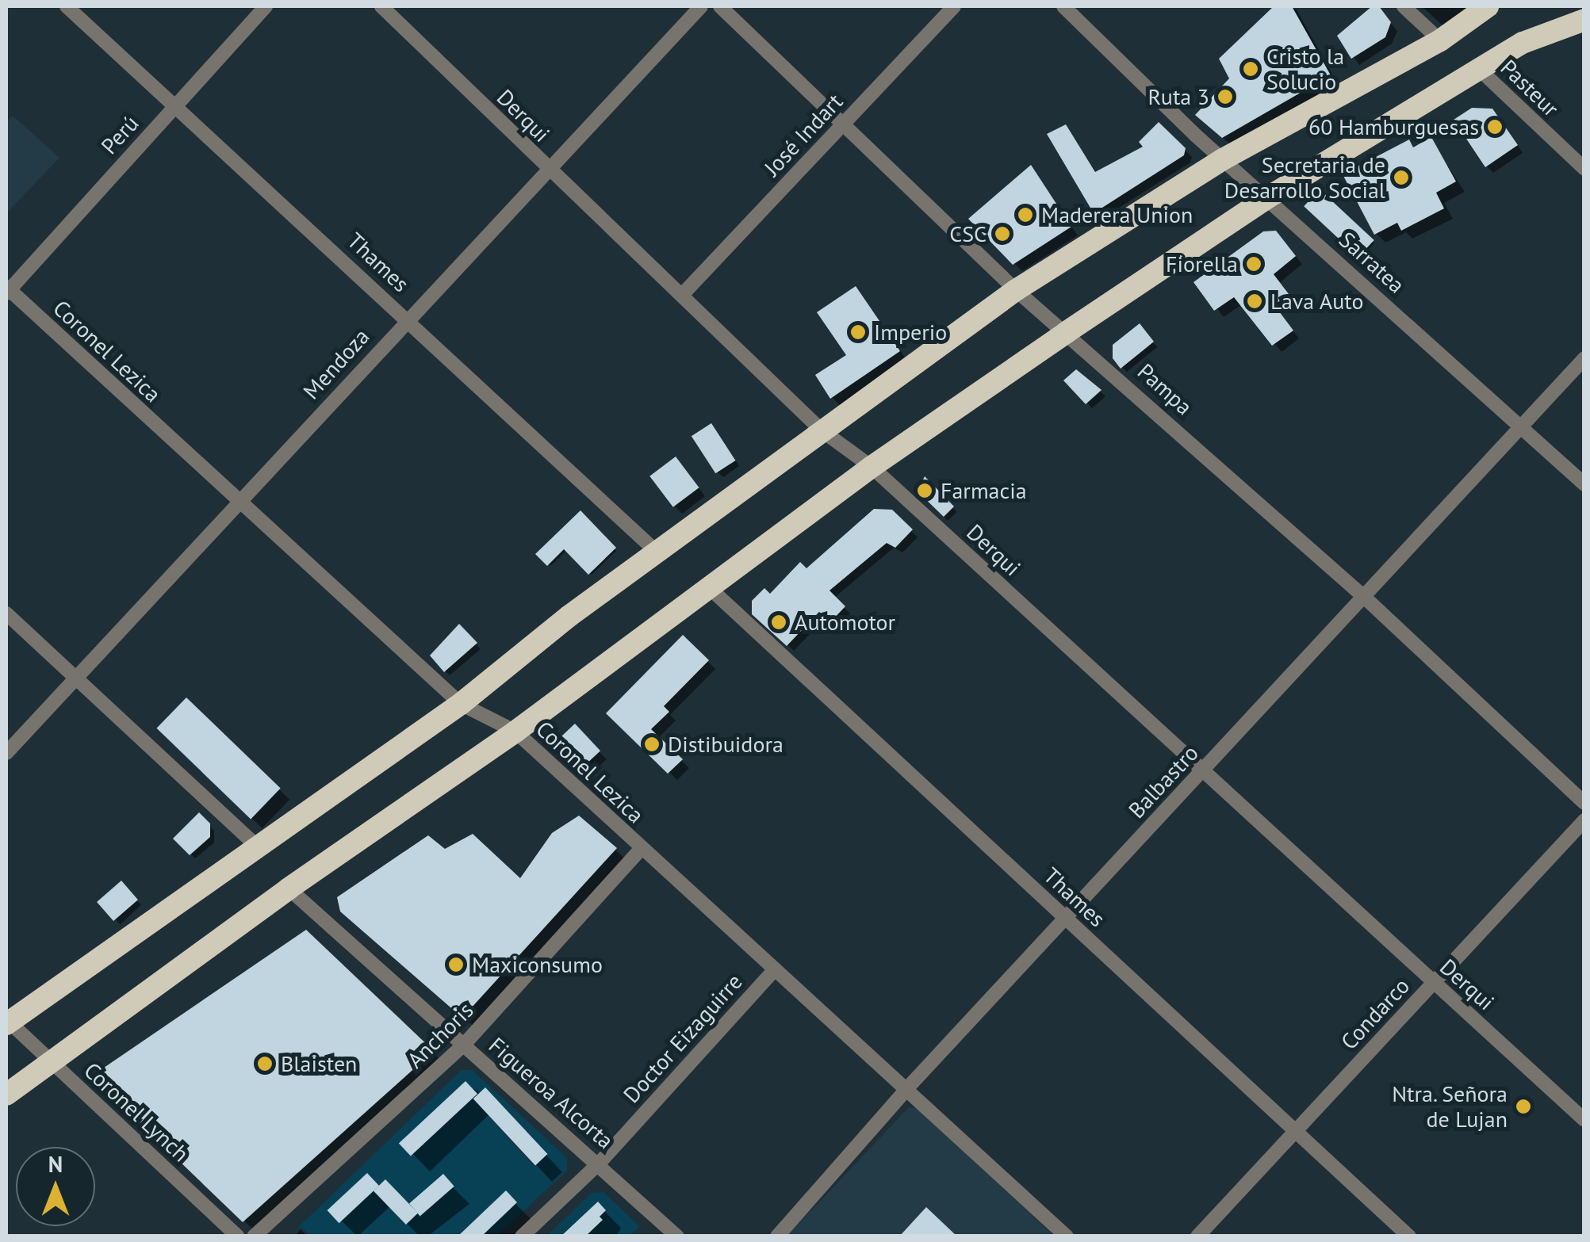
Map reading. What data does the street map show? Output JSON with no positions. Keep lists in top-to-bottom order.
{
  "streets": {
    "street": [
      "Pasteur",
      "Derqui",
      "Perú",
      "José Indart",
      "Thames",
      "Sarratea",
      "Coronel Lezica",
      "Mendoza",
      "Pampa",
      "Balbastro",
      "Condarco",
      "Anchoris",
      "Doctor Eizaguirre",
      "Figueroa Alcorta",
      "Coronel Lynch"
    ]
  },
  "crossings": [
    ["Derqui", "José Indart"],
    ["Derqui", "Mendoza"],
    ["Derqui", "Balbastro"],
    ["Derqui", "Condarco"],
    ["Perú", "Thames"],
    ["Perú", "Coronel Lezica"],
    ["José Indart", "Pampa"],
    ["Thames", "Mendoza"],
    ["Thames", "Balbastro"],
    ["Thames", "Condarco"],
    ["Sarratea", "Balbastro"],
    ["Coronel Lezica", "Mendoza"],
    ["Coronel Lezica", "Balbastro"],
    ["Coronel Lezica", "Anchoris"],
    ["Coronel Lezica", "Doctor Eizaguirre"],
    ["Pampa", "Balbastro"],
    ["Anchoris", "Figueroa Alcorta"],
    ["Doctor Eizaguirre", "Figueroa Alcorta"]
  ],
  "places": [
    "Cristo la Solucio",
    "Ruta 3",
    "60 Hamburguesas",
    "Secretaria de Desarrollo Social",
    "Maderera Union",
    "CSC",
    "Fiorella",
    "Lava Auto",
    "Imperio",
    "Farmacia",
    "Automotor",
    "Distibuidora",
    "Maxiconsumo",
    "Blaisten",
    "Ntra. Señora de Lujan"
  ],
  "north": "top"
}
